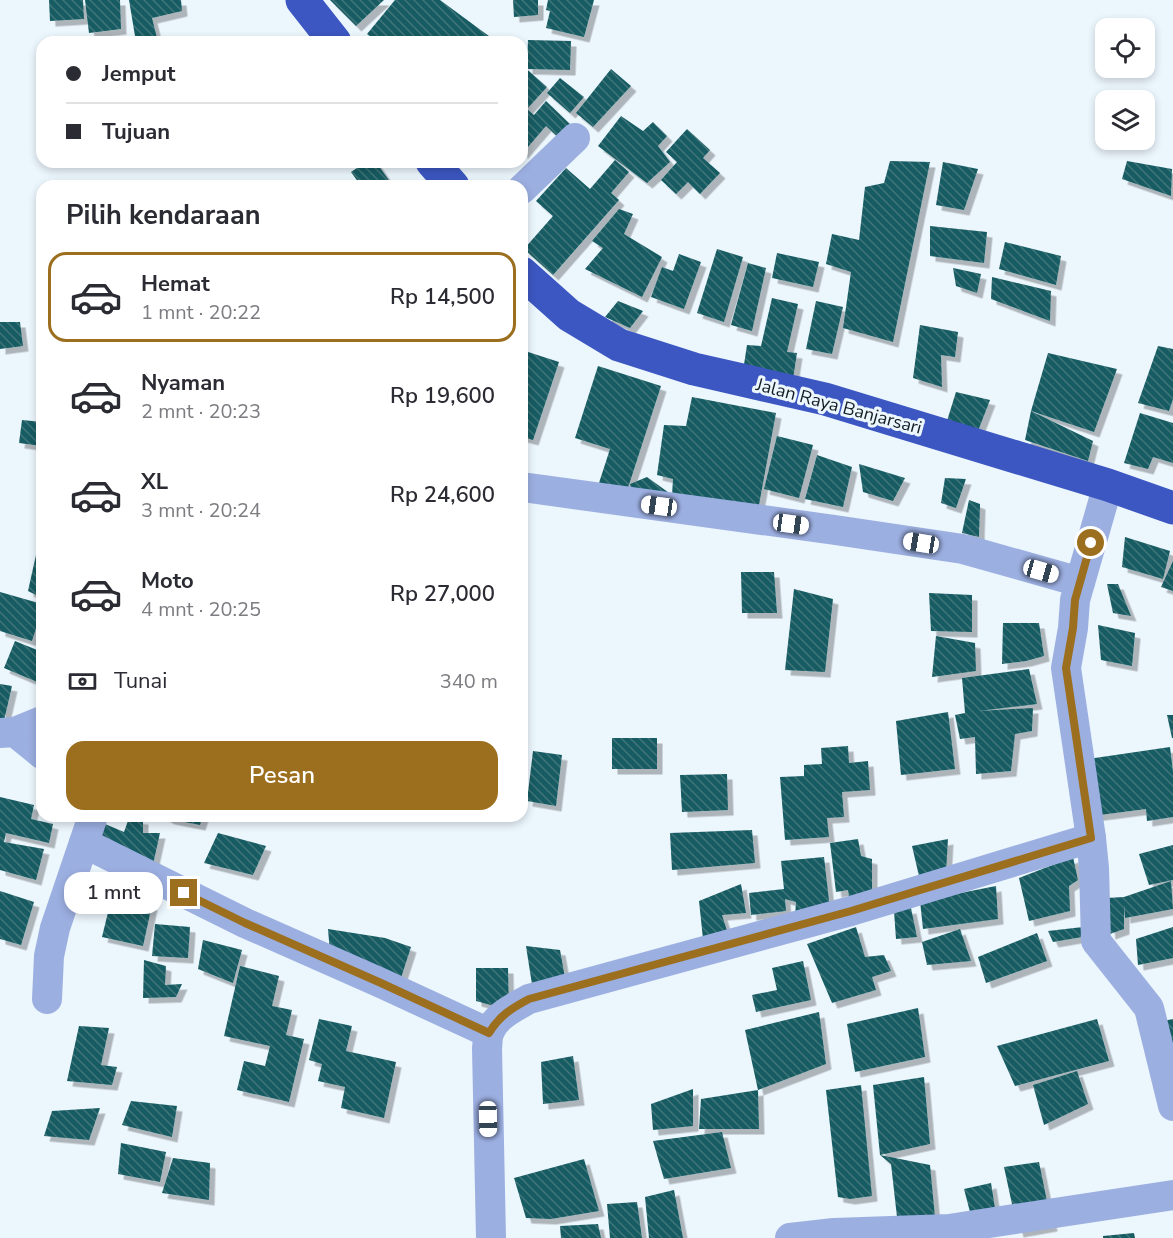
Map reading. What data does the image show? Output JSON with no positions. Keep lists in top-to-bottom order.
{
  "streets": {
    "highway": ["Jalan Raya Banjarsari"]
  },
  "page": {
    "banner": ["Jemput", "Tujuan"],
    "heading": "Pilih kendaraan",
    "list": [
      {
        "name": "Hemat",
        "note": "1 mnt · 20:22",
        "value": "Rp 14,500"
      },
      {
        "name": "Nyaman",
        "note": "2 mnt · 20:23",
        "value": "Rp 19,600"
      },
      {
        "name": "XL",
        "note": "3 mnt · 20:24",
        "value": "Rp 24,600"
      },
      {
        "name": "Moto",
        "note": "4 mnt · 20:25",
        "value": "Rp 27,000"
      }
    ],
    "pay": ["Tunai", "340 m"],
    "buttons": "Pesan",
    "bubble": "1 mnt"
  }
}
